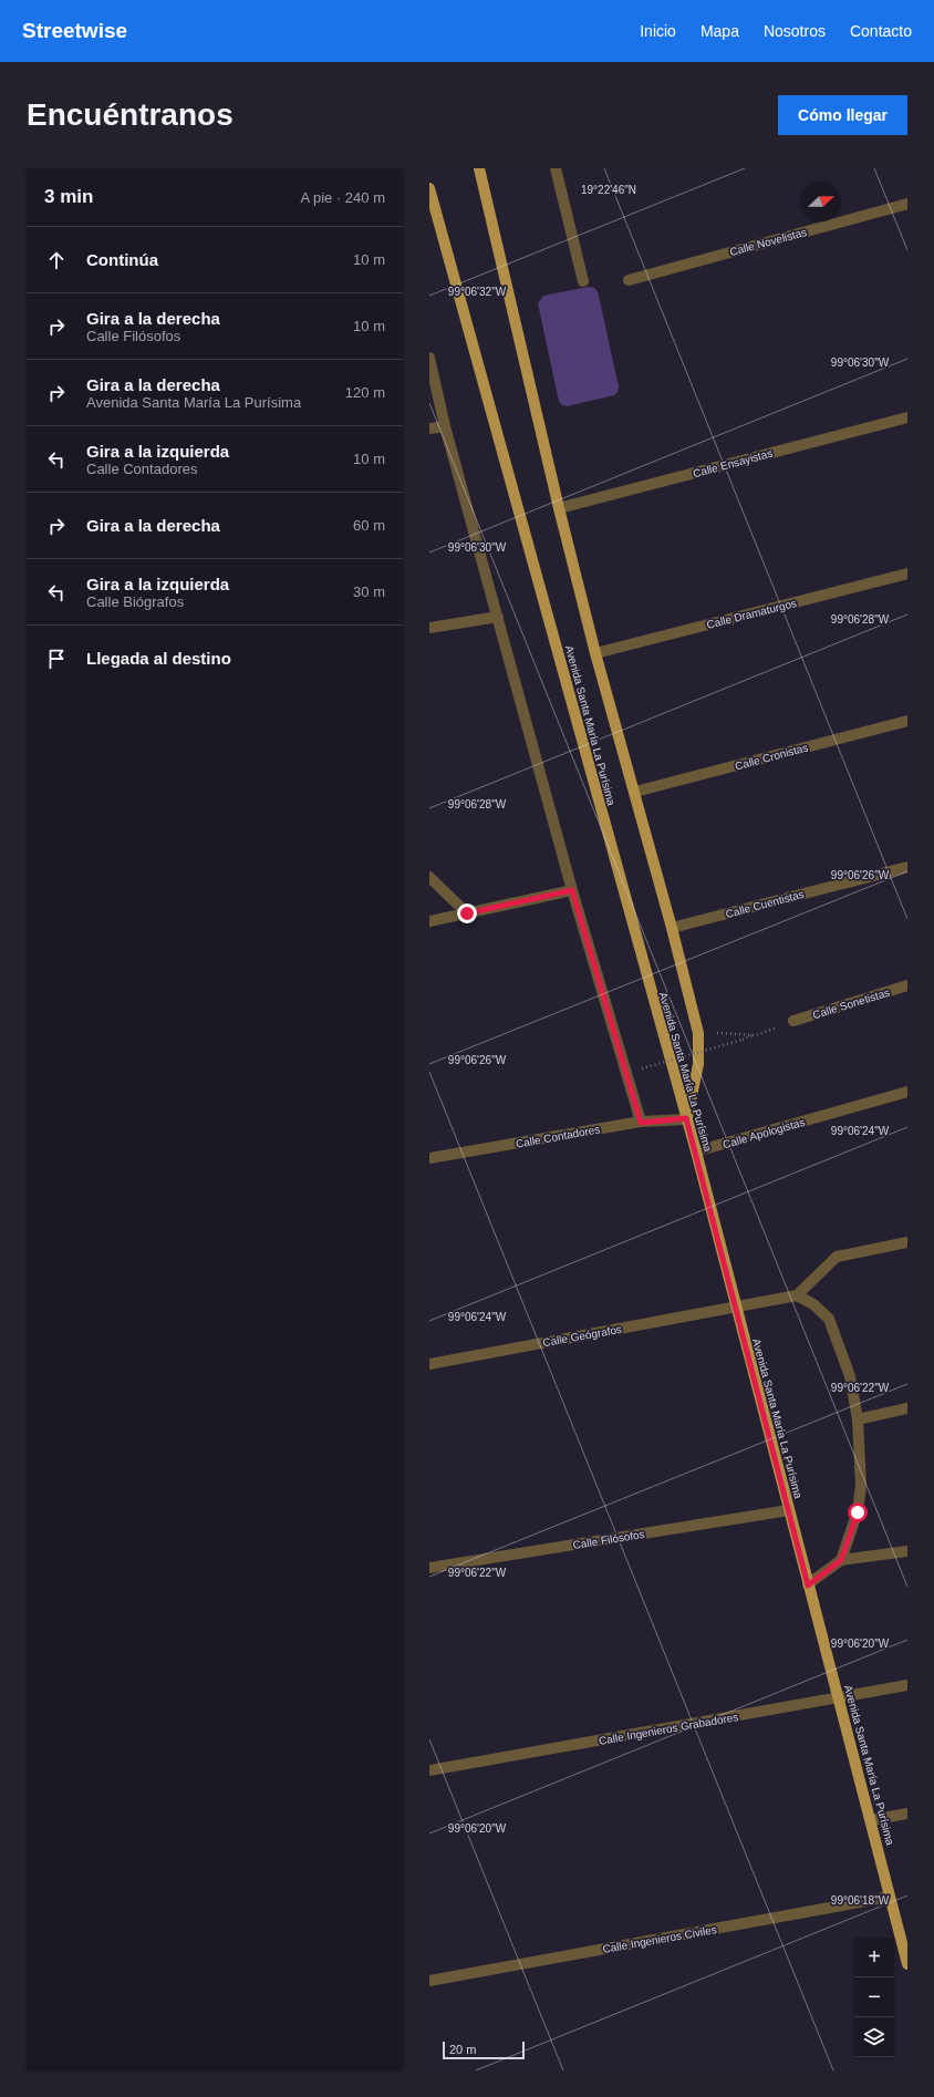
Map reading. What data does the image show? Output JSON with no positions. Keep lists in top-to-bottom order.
{
  "streets": {
    "main road": ["Avenida Santa María La Purísima"],
    "street": [
      "Calle Novelistas",
      "Calle Ensayistas",
      "Calle Dramaturgos",
      "Calle Cronistas",
      "Calle Cuentistas",
      "Calle Sonetistas",
      "Calle Apologistas",
      "Calle Contadores",
      "Calle Geógrafos",
      "Calle Filósofos",
      "Calle Ingenieros Grabadores",
      "Calle Ingenieros Civiles"
    ]
  },
  "crossings": [
    ["Avenida Santa María La Purísima", "Calle Apologistas"],
    ["Avenida Santa María La Purísima", "Calle Contadores"],
    ["Avenida Santa María La Purísima", "Calle Geógrafos"],
    ["Avenida Santa María La Purísima", "Calle Filósofos"],
    ["Avenida Santa María La Purísima", "Calle Ingenieros Grabadores"],
    ["Avenida Santa María La Purísima", "Calle Ingenieros Civiles"]
  ],
  "scale_bar": "20 m",
  "north": "right",
  "page": {
    "header": "Streetwise",
    "nav": [
      "Inicio",
      "Mapa",
      "Nosotros",
      "Contacto"
    ],
    "buttons": "Cómo llegar",
    "title": "Encuéntranos",
    "heading": ["3 min", "A pie · 240 m"],
    "list": [
      ["Continúa", "10 m"],
      ["Gira a la derecha", "Calle Filósofos", "10 m"],
      ["Gira a la derecha", "Avenida Santa María La Purísima", "120 m"],
      ["Gira a la izquierda", "Calle Contadores", "10 m"],
      ["Gira a la derecha", "60 m"],
      ["Gira a la izquierda", "Calle Biógrafos", "30 m"],
      "Llegada al destino"
    ],
    "map_buttons": ["+", "−"],
    "scale": "20 m"
  },
  "coordinates": [
    "19°22'46\"N",
    "99°06'32\"W",
    "99°06'30\"W",
    "99°06'28\"W",
    "99°06'26\"W",
    "99°06'24\"W",
    "99°06'22\"W",
    "99°06'20\"W",
    "99°06'18\"W"
  ]
}
